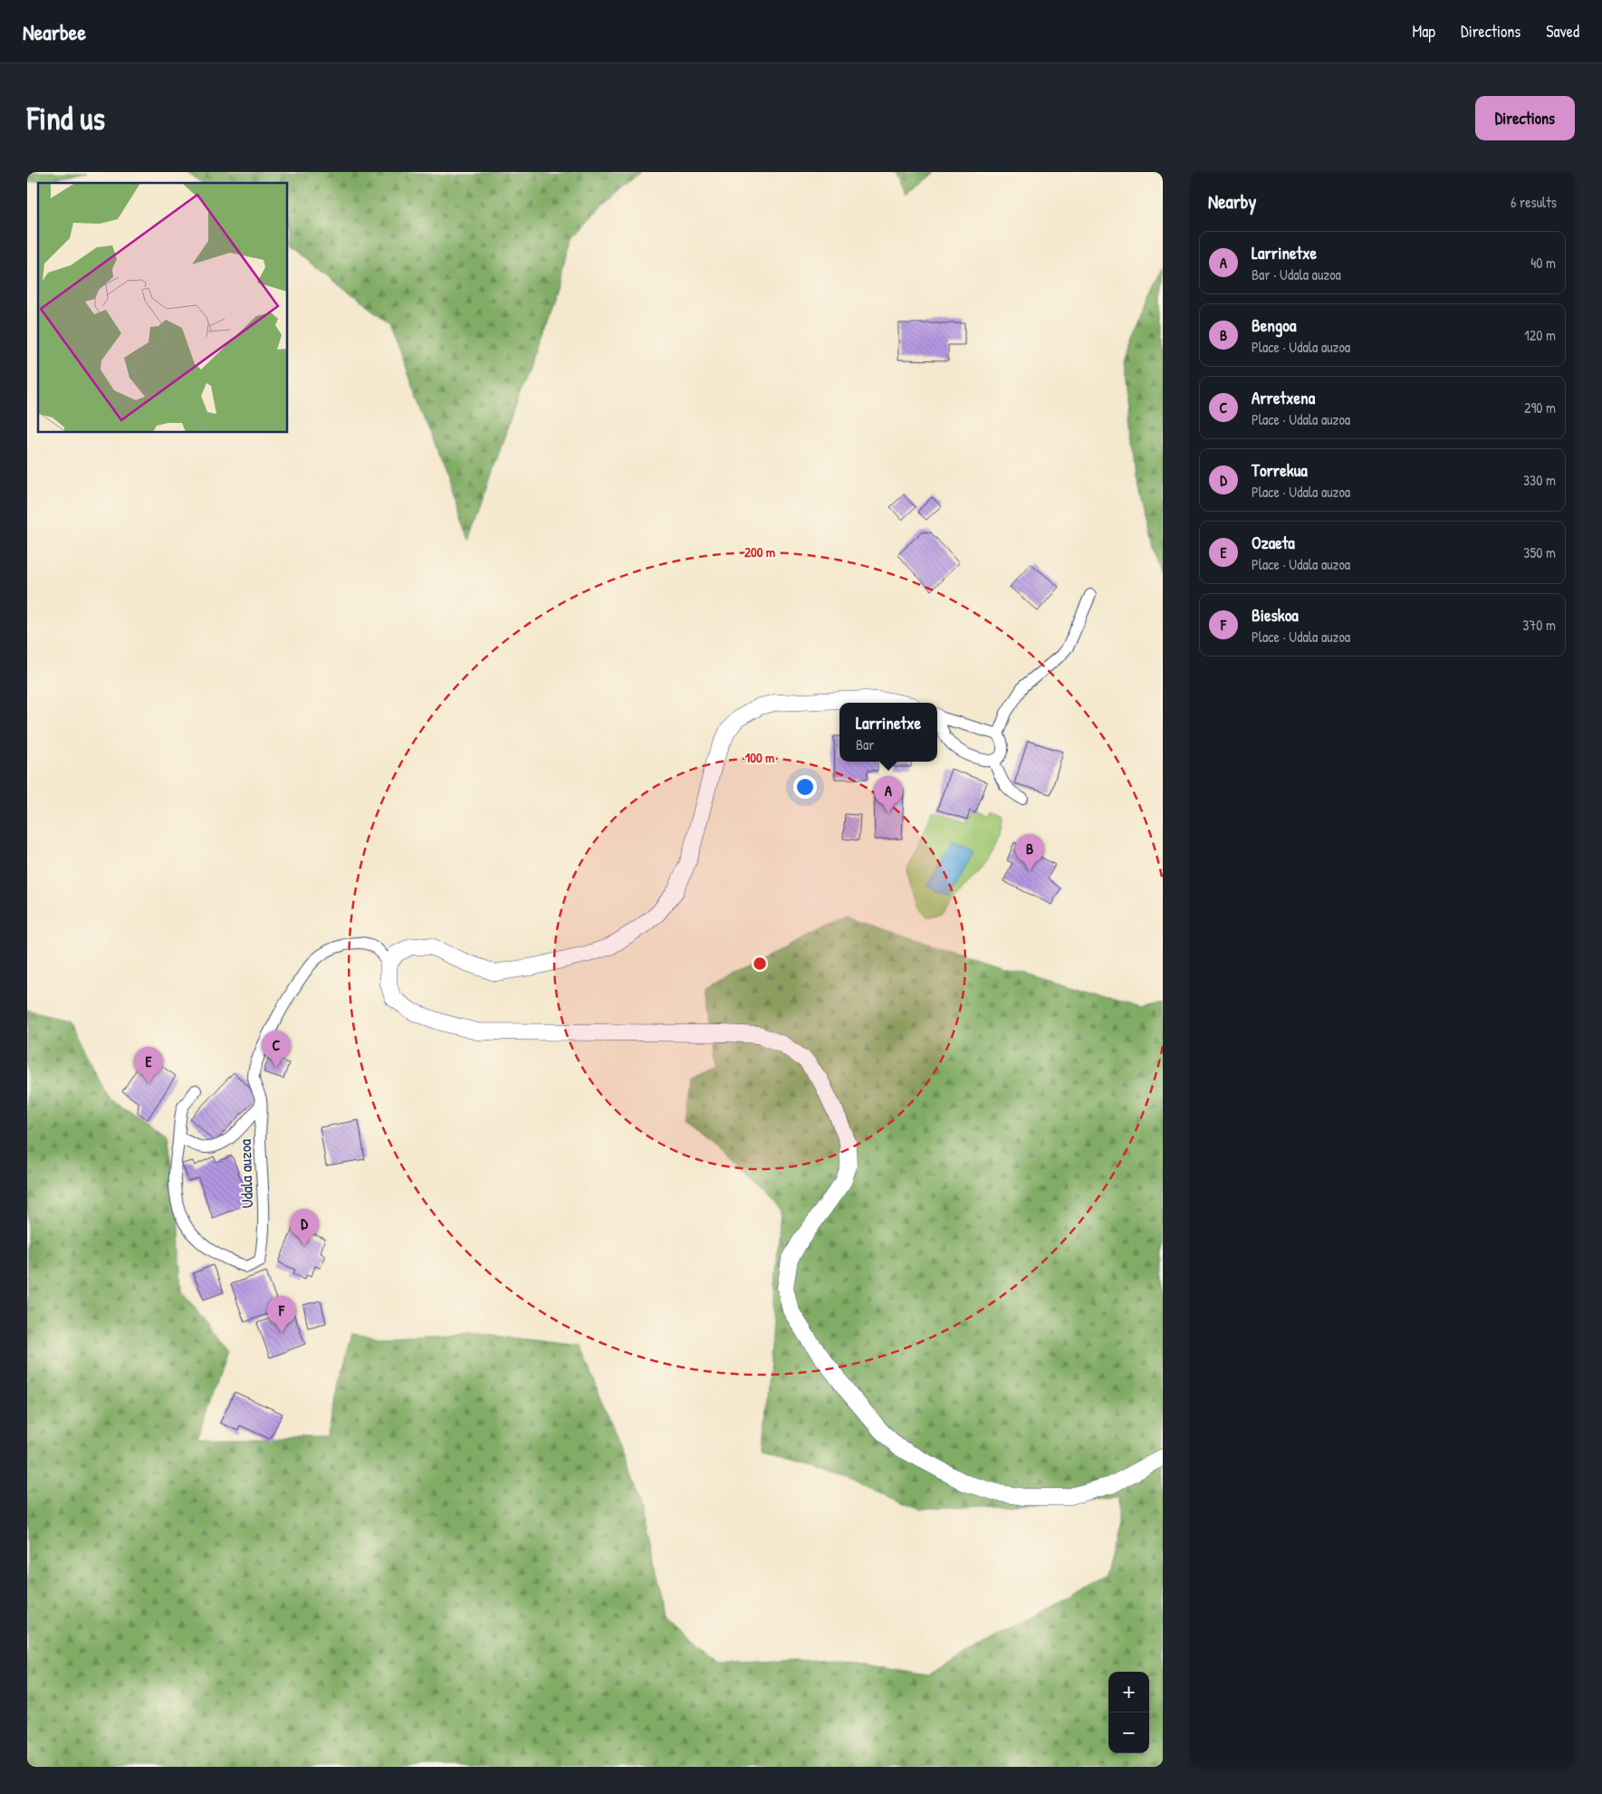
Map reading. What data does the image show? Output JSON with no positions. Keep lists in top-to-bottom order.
{
  "streets": {
    "street": ["Udala auzoa"]
  },
  "page": {
    "header": "Nearbee",
    "nav": ["Map", "Directions", "Saved"],
    "buttons": "Directions",
    "title": "Find us",
    "heading": ["Nearby", "6 results"],
    "list": [
      {
        "mark": "A",
        "name": "Larrinetxe",
        "note": "Bar · Udala auzoa",
        "value": "40 m"
      },
      {
        "mark": "B",
        "name": "Bengoa",
        "note": "Place · Udala auzoa",
        "value": "120 m"
      },
      {
        "mark": "C",
        "name": "Arretxena",
        "note": "Place · Udala auzoa",
        "value": "290 m"
      },
      {
        "mark": "D",
        "name": "Torrekua",
        "note": "Place · Udala auzoa",
        "value": "330 m"
      },
      {
        "mark": "E",
        "name": "Ozaeta",
        "note": "Place · Udala auzoa",
        "value": "350 m"
      },
      {
        "mark": "F",
        "name": "Bieskoa",
        "note": "Place · Udala auzoa",
        "value": "370 m"
      }
    ],
    "popup": ["Larrinetxe", "Bar"],
    "pins": [
      "A",
      "B",
      "C",
      "E",
      "D",
      "F"
    ],
    "map_buttons": ["+", "−"]
  },
  "rings": ["200 m", "100 m"]
}
